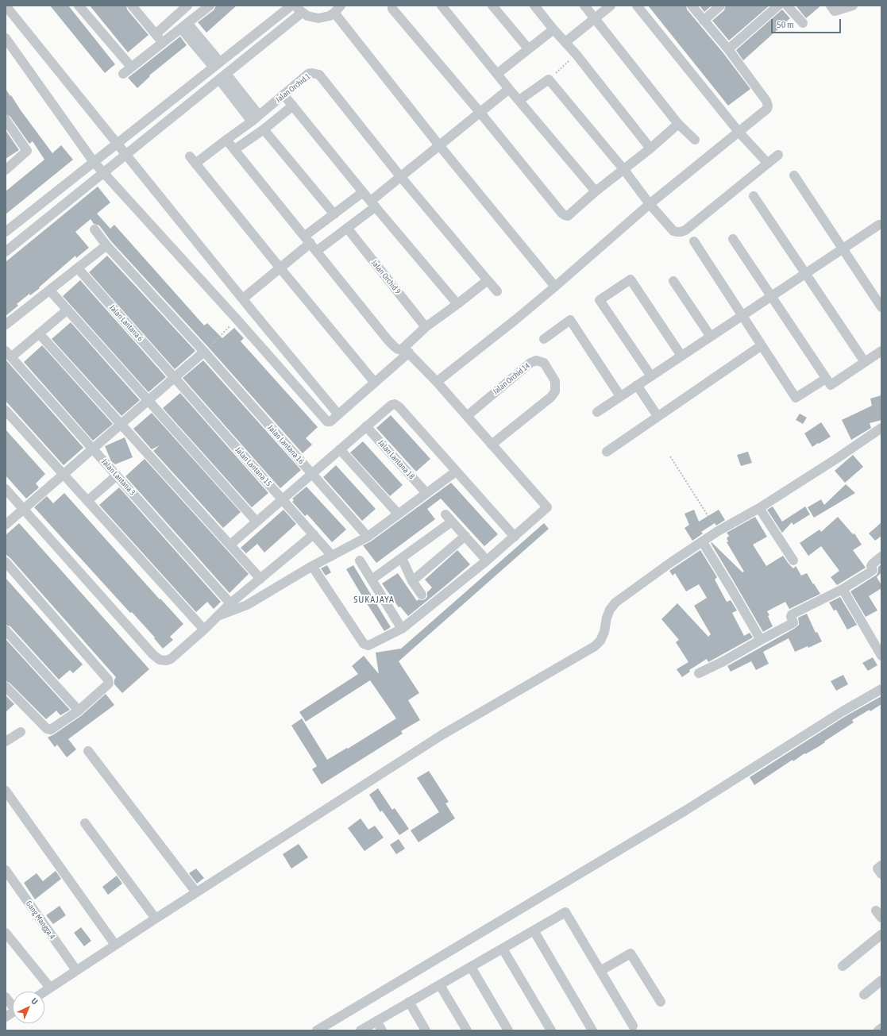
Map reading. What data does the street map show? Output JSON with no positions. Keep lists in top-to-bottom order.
{
  "streets": {
    "street": [
      "Jalan Orchid.1",
      "Jalan Orchid 9",
      "Jalan Lantana 6",
      "Jalan Orchid 14",
      "Jalan Lantana 16",
      "Jalan Lantana 18",
      "Jalan Lantana 15",
      "Jalan Lantana 3",
      "Gang Mangga.4"
    ]
  },
  "crossings": [
    ["Jalan Lantana 6", "Jalan Lantana 15"]
  ],
  "districts": ["SUKAJAYA"],
  "scale_bar": "50 m",
  "north": "top right"
}
